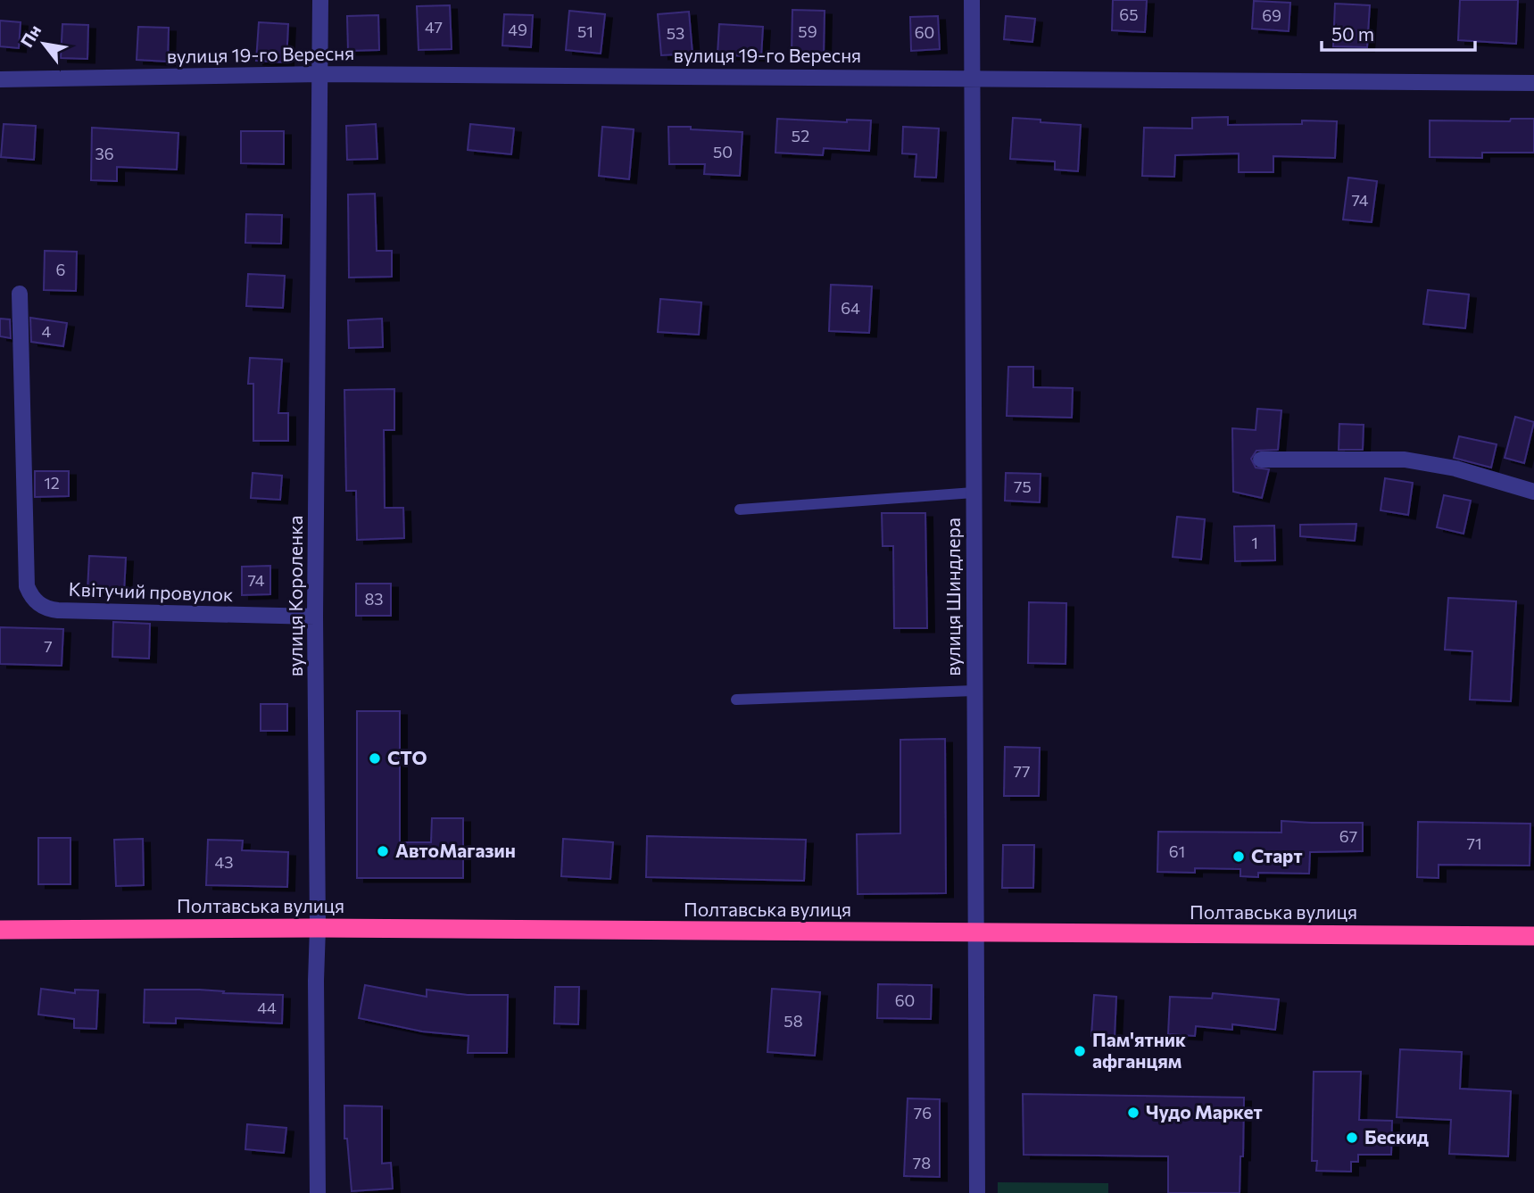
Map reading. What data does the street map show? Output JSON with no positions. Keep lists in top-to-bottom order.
{
  "streets": {
    "highway": ["Полтавська вулиця"],
    "street": [
      "вулиця 19-го Вересня",
      "Квітучий провулок",
      "вулиця Короленка",
      "вулиця Шиндлера"
    ]
  },
  "crossings": [
    ["вулиця 19-го Вересня", "вулиця Короленка"],
    ["вулиця 19-го Вересня", "вулиця Шиндлера"],
    ["Квітучий провулок", "вулиця Короленка"],
    ["вулиця Короленка", "Полтавська вулиця"],
    ["вулиця Шиндлера", "Полтавська вулиця"]
  ],
  "places": [
    "СТО",
    "АвтоМагазин",
    "Старт",
    "Пам'ятник афганцям",
    "Чудо Маркет",
    "Бескид"
  ],
  "house_numbers": [
    "65",
    "69",
    "47",
    "49",
    "51",
    "59",
    "60",
    "53",
    "52",
    "50",
    "36",
    "74",
    "6",
    "64",
    "4",
    "12",
    "75",
    "1",
    "74",
    "83",
    "7",
    "77",
    "67",
    "71",
    "61",
    "43",
    "60",
    "44",
    "58",
    "76",
    "78"
  ],
  "scale_bar": "50 m",
  "north": "top left"
}
